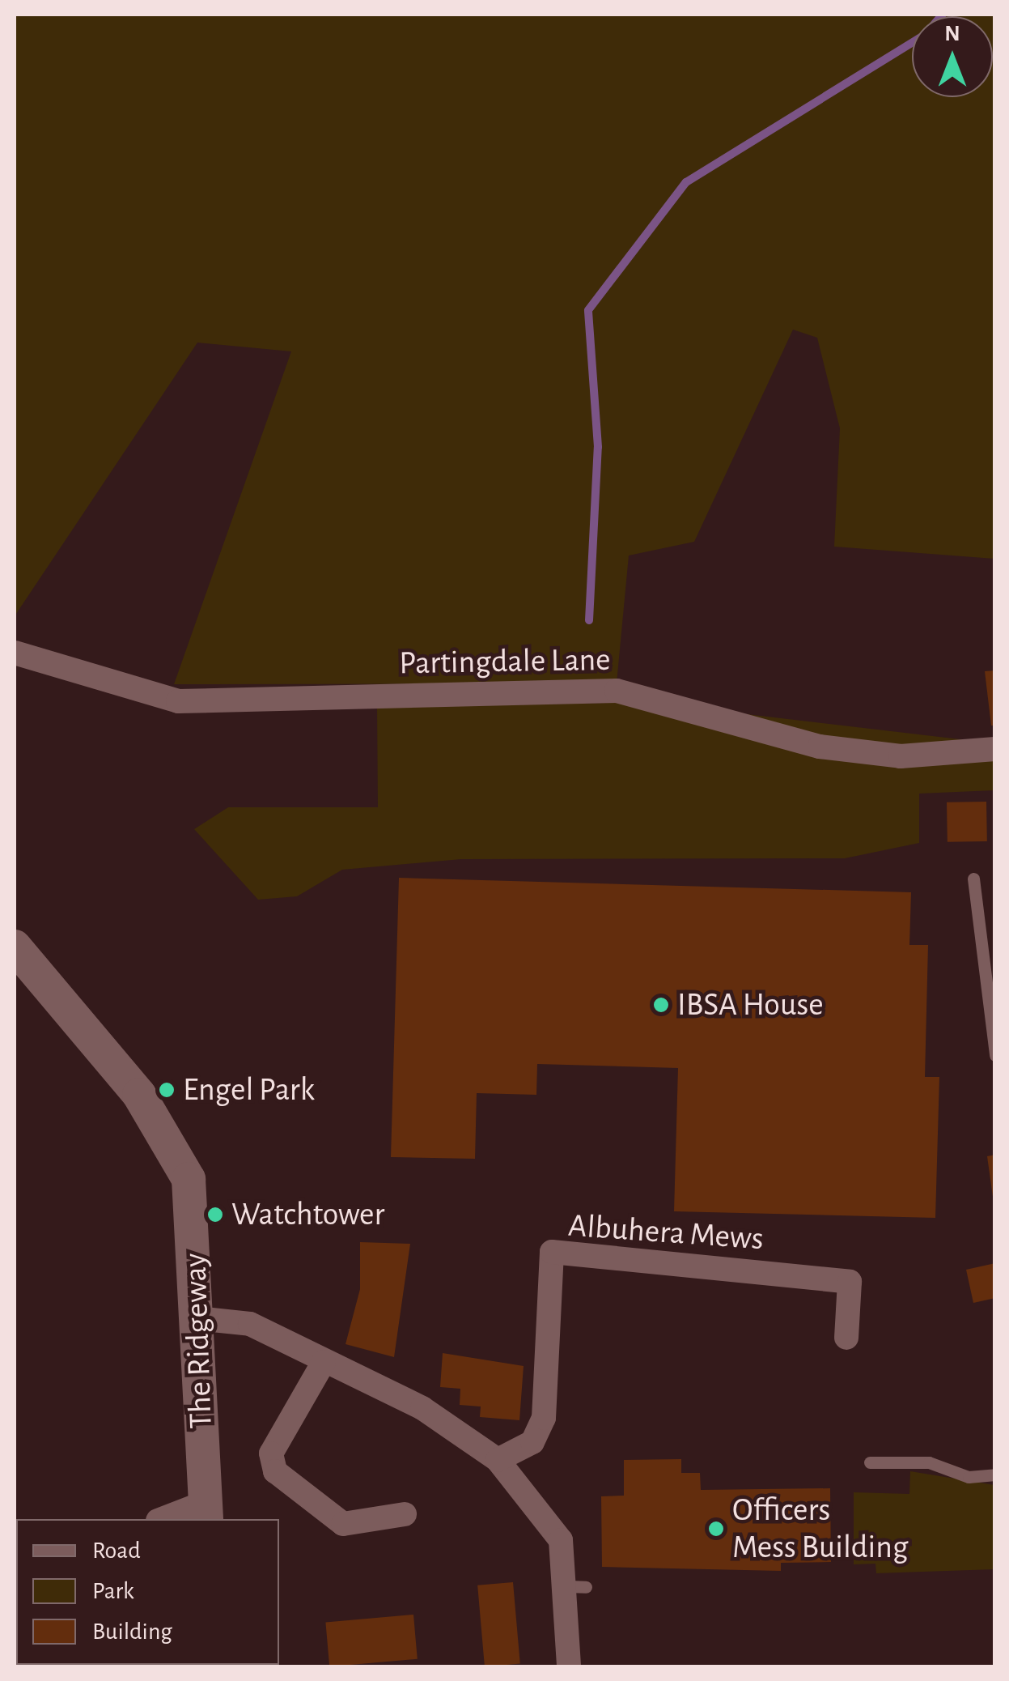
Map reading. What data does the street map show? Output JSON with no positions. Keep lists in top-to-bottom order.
{
  "streets": {
    "main road": ["The Ridgeway"],
    "street": ["Partingdale Lane", "Albuhera Mews"]
  },
  "places": [
    "IBSA House",
    "Engel Park",
    "Watchtower",
    "Officers Mess Building"
  ],
  "legend": ["Road", "Park", "Building"],
  "north": "top"
}
